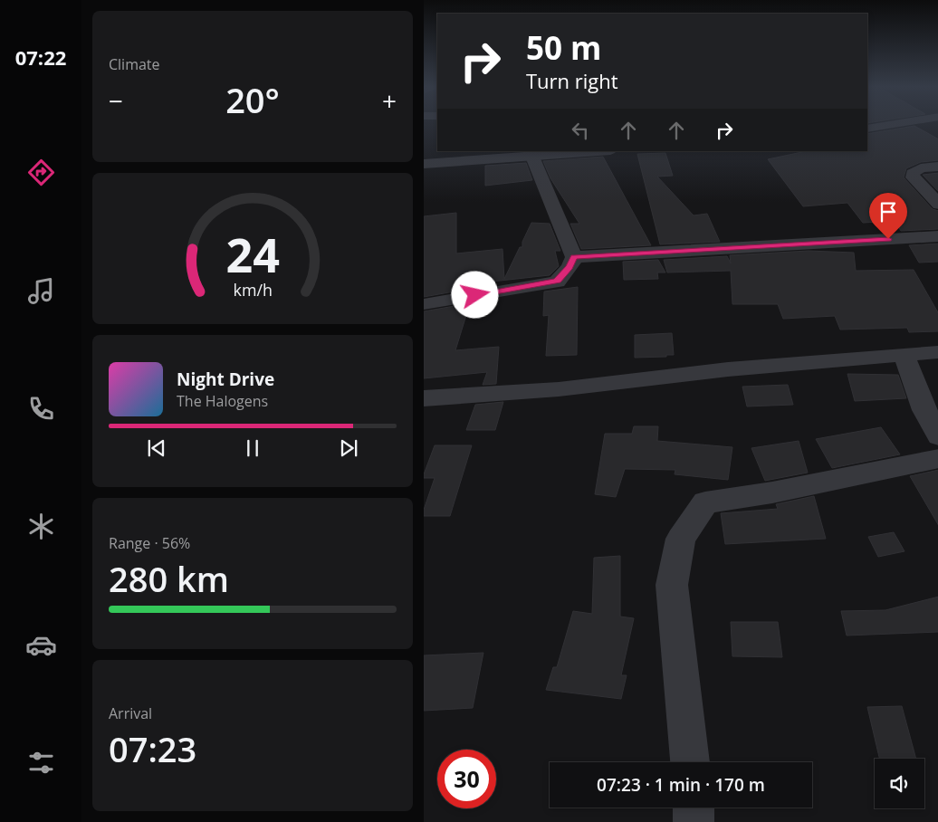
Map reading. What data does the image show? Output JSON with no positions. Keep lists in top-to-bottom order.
{
  "page": {
    "tabs": "07:22",
    "tile": [
      "Climate",
      ["Range · 56%", "280 km"],
      ["Arrival", "07:23"]
    ],
    "turn": ["50 m", "Turn right"],
    "heat": ["−", "20°", "+"],
    "song": ["Night Drive", "The Halogens"],
    "limit": "30",
    "trip": "07:23 · 1 min · 170 m",
    "gauge": ["24", "km/h"]
  }
}
